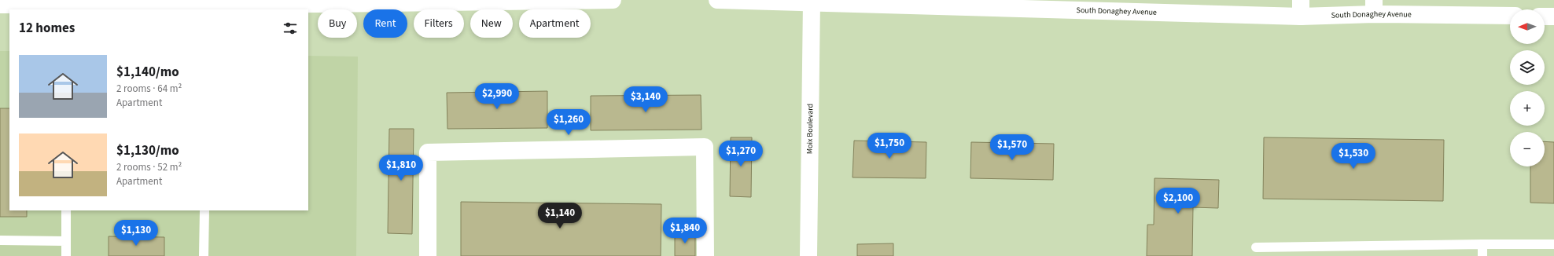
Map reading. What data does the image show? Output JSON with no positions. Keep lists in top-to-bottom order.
{
  "streets": {
    "street": ["South Donaghey Avenue", "Moix Boulevard"]
  },
  "crossings": [
    ["South Donaghey Avenue", "Moix Boulevard"]
  ],
  "north": "left",
  "page": {
    "map_buttons": ["+", "−"],
    "chip": [
      "Buy",
      "Rent",
      "Filters",
      "New",
      "Apartment"
    ],
    "heading": "12 homes",
    "list": [
      {
        "name": "$1,140/mo",
        "note": "2 rooms · 64 m² · Apartment"
      },
      {
        "name": "$1,130/mo",
        "note": "2 rooms · 52 m² · Apartment"
      }
    ],
    "price": [
      "$2,990",
      "$3,140",
      "$1,260",
      "$1,750",
      "$1,570",
      "$1,270",
      "$1,530",
      "$1,810",
      "$2,100",
      "$1,140",
      "$1,840",
      "$1,130"
    ]
  }
}
